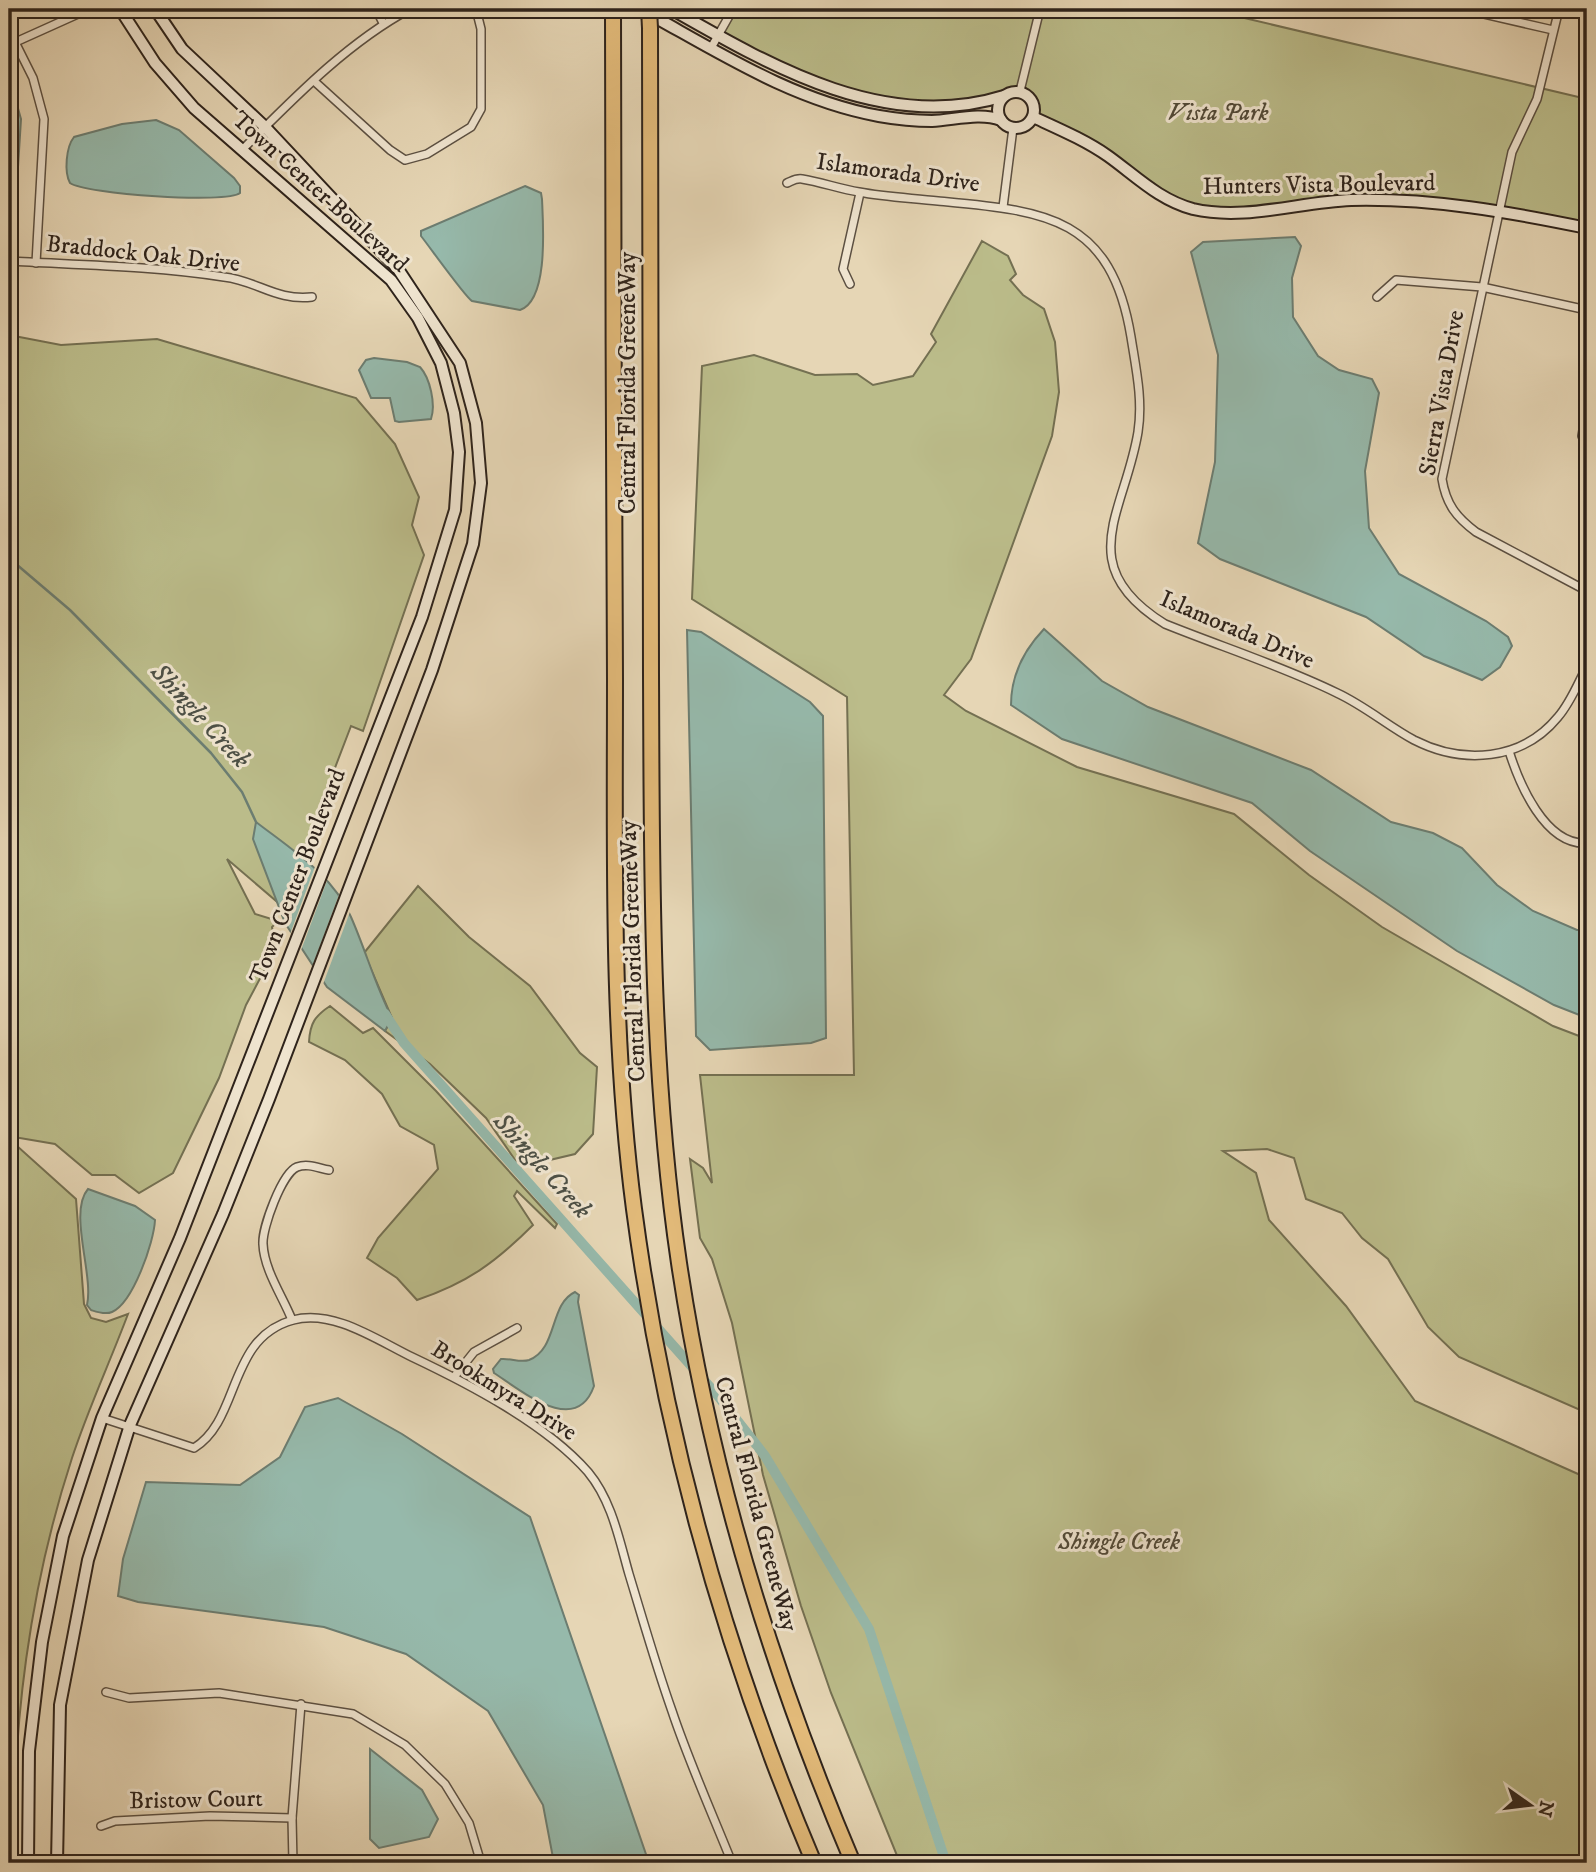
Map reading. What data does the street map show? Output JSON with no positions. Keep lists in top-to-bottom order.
{
  "streets": {
    "highway": ["Central Florida GreeneWay"],
    "street": [
      "Islamorada Drive",
      "Hunters Vista Boulevard",
      "Town Center Boulevard",
      "Braddock Oak Drive",
      "Sierra Vista Drive",
      "Brookmyra Drive",
      "Bristow Court"
    ]
  },
  "crossings": [
    ["Hunters Vista Boulevard", "Sierra Vista Drive"],
    ["Town Center Boulevard", "Brookmyra Drive"]
  ],
  "water": ["Shingle Creek"],
  "parks": ["Vista Park", "Shingle Creek"],
  "north": "right"
}
